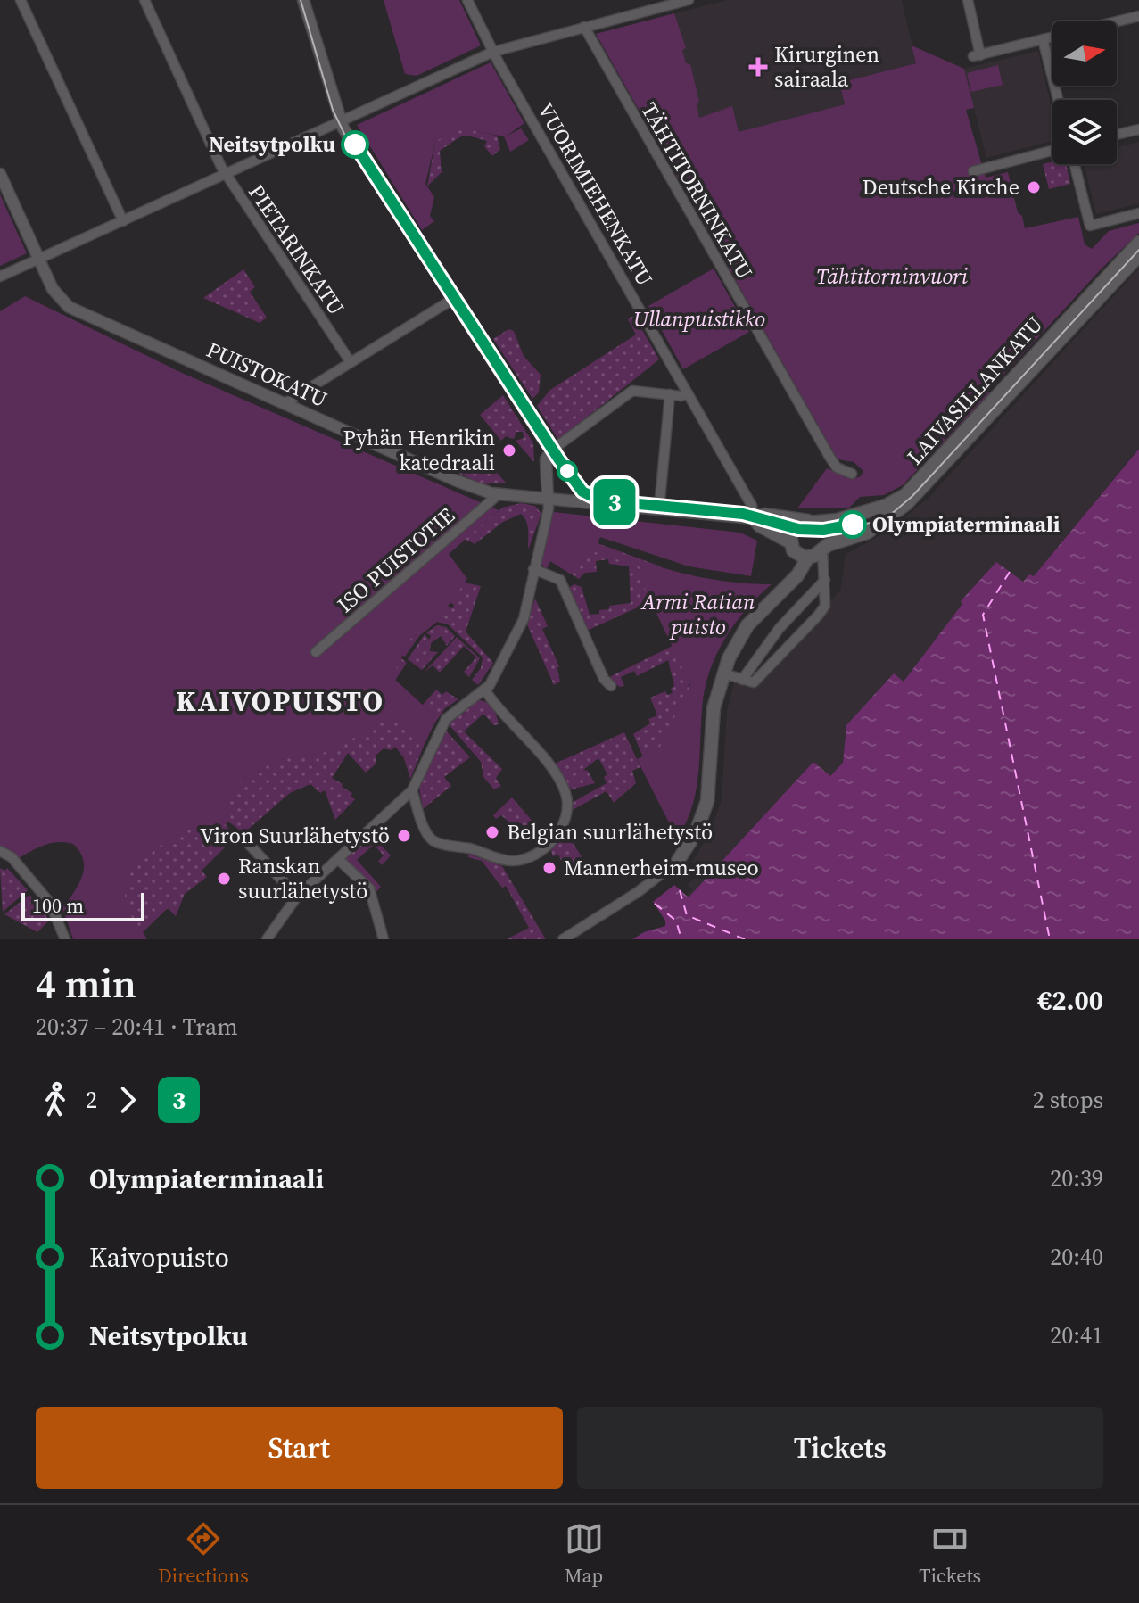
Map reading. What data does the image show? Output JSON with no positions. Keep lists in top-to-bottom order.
{
  "streets": {
    "main road": ["LAIVASILLANKATU"],
    "street": [
      "TÄHTITORNINKATU",
      "VUORIMIEHENKATU",
      "PIETARINKATU",
      "PUISTOKATU",
      "ISO PUISTOTIE"
    ]
  },
  "crossings": [
    ["VUORIMIEHENKATU", "LAIVASILLANKATU"],
    ["PUISTOKATU", "LAIVASILLANKATU"],
    ["PUISTOKATU", "ISO PUISTOTIE"]
  ],
  "districts": ["KAIVOPUISTO"],
  "parks": ["Tähtitorninvuori", "Ullanpuistikko", "Armi Ratian puisto"],
  "places": {
    "health": ["Kirurginen sairaala"],
    "other": [
      "Neitsytpolku",
      "Deutsche Kirche",
      "Pyhän Henrikin katedraali",
      "Olympiaterminaali",
      "Belgian suurlähetystö",
      "Viron Suurlähetystö",
      "Mannerheim-museo",
      "Ranskan suurlähetystö"
    ]
  },
  "lines": ["tram line 3"],
  "scale_bar": "100 m",
  "north": "right",
  "page": {
    "on_map": "3",
    "scale": "100 m",
    "heading": ["4 min", "20:37 – 20:41 · Tram", "€2.00"],
    "legs": ["2", "3", "2 stops"],
    "list": [
      {
        "name": "Olympiaterminaali",
        "value": "20:39"
      },
      {
        "name": "Kaivopuisto",
        "value": "20:40"
      },
      {
        "name": "Neitsytpolku",
        "value": "20:41"
      }
    ],
    "buttons": ["Start", "Tickets"],
    "tabs": ["Directions", "Map", "Tickets"]
  }
}
